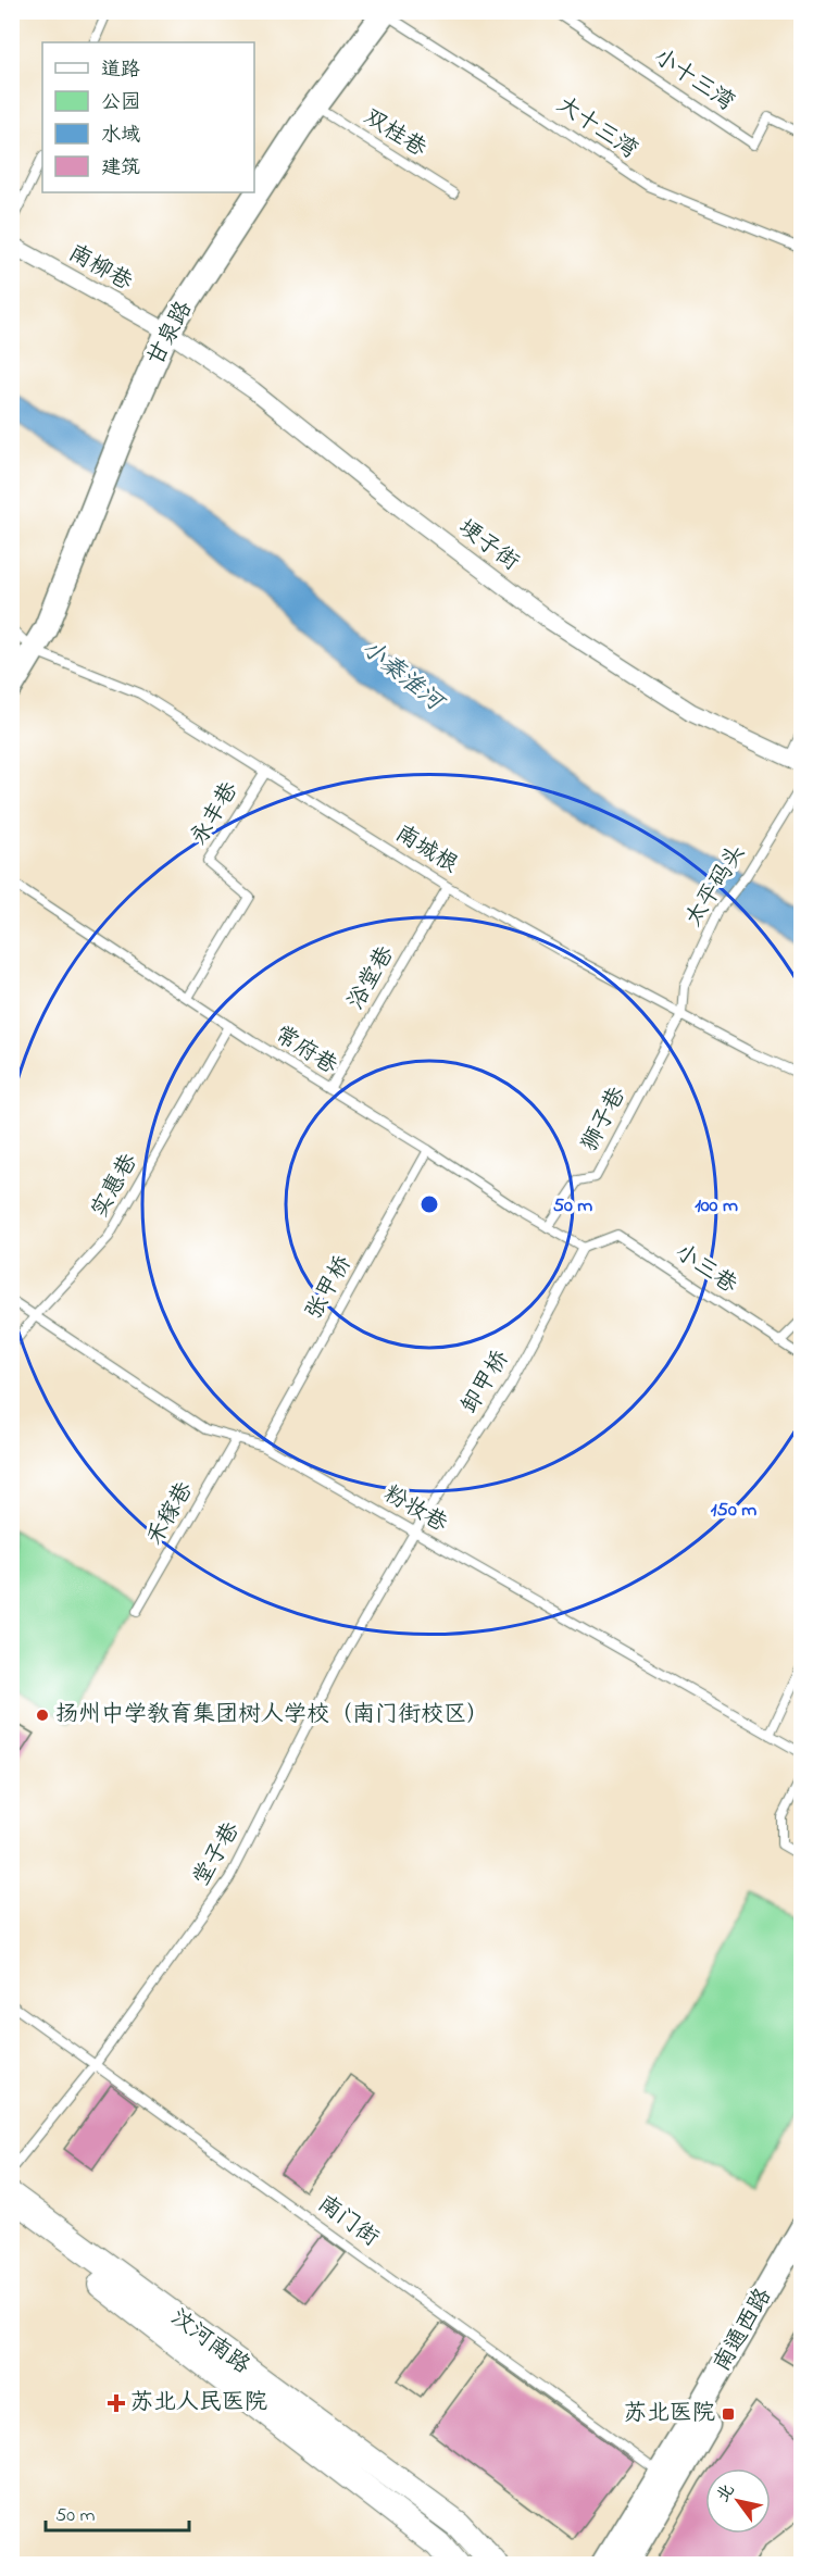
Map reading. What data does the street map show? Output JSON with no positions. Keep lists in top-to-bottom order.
{
  "streets": {
    "main road": ["汶河南路"],
    "street": [
      "南柳巷",
      "甘泉路",
      "埂子街",
      "南通西路"
    ],
    "lane": [
      "小十三湾",
      "大十三湾",
      "双桂巷",
      "永丰巷",
      "南城根",
      "太平码头",
      "浴堂巷",
      "常府巷",
      "狮子巷",
      "实惠巷",
      "小三巷",
      "张甲桥",
      "卸甲桥",
      "粉妆巷",
      "禾稼巷",
      "堂子巷",
      "南门街"
    ]
  },
  "crossings": [
    ["大十三湾", "甘泉路"],
    ["双桂巷", "甘泉路"],
    ["南柳巷", "甘泉路"],
    ["南柳巷", "埂子街"],
    ["甘泉路", "埂子街"],
    ["甘泉路", "南城根"],
    ["永丰巷", "南城根"],
    ["永丰巷", "常府巷"],
    ["南城根", "太平码头"],
    ["南城根", "浴堂巷"],
    ["南城根", "狮子巷"],
    ["太平码头", "狮子巷"],
    ["浴堂巷", "常府巷"],
    ["常府巷", "狮子巷"],
    ["常府巷", "实惠巷"],
    ["常府巷", "小三巷"],
    ["常府巷", "张甲桥"],
    ["常府巷", "卸甲桥"],
    ["实惠巷", "粉妆巷"],
    ["小三巷", "卸甲桥"],
    ["张甲桥", "粉妆巷"],
    ["卸甲桥", "粉妆巷"],
    ["卸甲桥", "堂子巷"],
    ["粉妆巷", "禾稼巷"],
    ["粉妆巷", "堂子巷"],
    ["堂子巷", "南门街"],
    ["南门街", "南通西路"]
  ],
  "water": ["小秦淮河"],
  "places": {
    "other": ["扬州中学教育集团树人学校（南门街校区）"],
    "health": ["苏北人民医院"],
    "transit": ["苏北医院"]
  },
  "legend": [
    "道路",
    "公园",
    "水域",
    "建筑"
  ],
  "scale_bar": "50 m",
  "north": "top left",
  "rings": ["50 m", "100 m", "150 m"]
}
